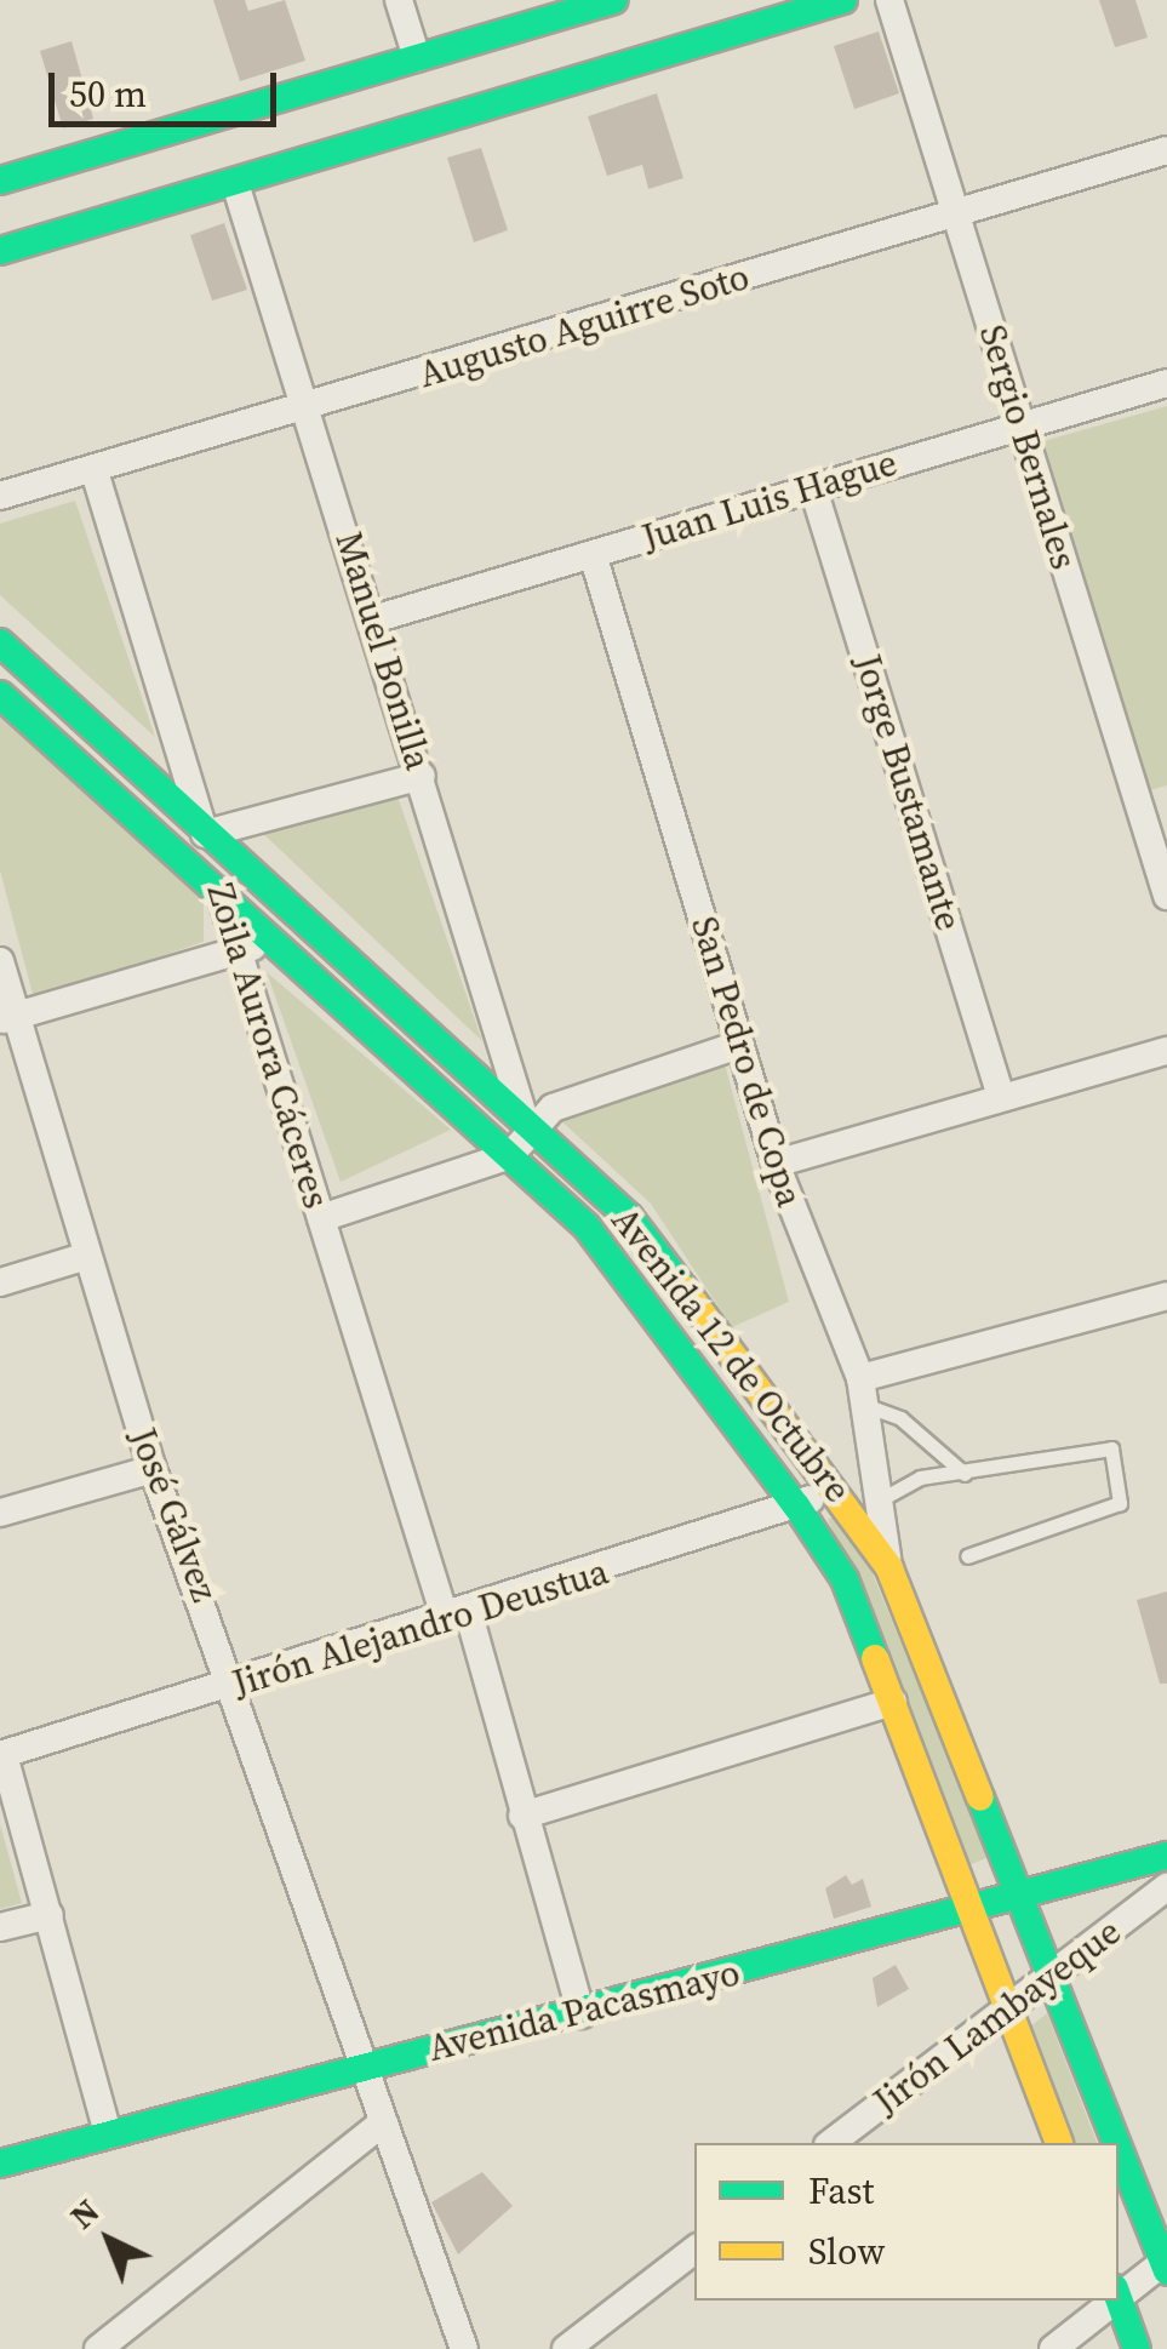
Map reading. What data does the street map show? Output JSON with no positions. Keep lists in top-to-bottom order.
{
  "streets": {
    "main road": ["Avenida 12 de Octubre", "Avenida Pacasmayo"],
    "street": [
      "Augusto Aguirre Soto",
      "Sergio Bernales",
      "Juan Luis Hague",
      "Manuel Bonilla",
      "Jorge Bustamante",
      "Zoila Aurora Cáceres",
      "San Pedro de Copa",
      "José Gálvez",
      "Jirón Alejandro Deustua",
      "Jirón Lambayeque"
    ]
  },
  "crossings": [
    ["Augusto Aguirre Soto", "Sergio Bernales"],
    ["Augusto Aguirre Soto", "Manuel Bonilla"],
    ["Augusto Aguirre Soto", "Zoila Aurora Cáceres"],
    ["Sergio Bernales", "Juan Luis Hague"],
    ["Juan Luis Hague", "Manuel Bonilla"],
    ["Juan Luis Hague", "Jorge Bustamante"],
    ["Juan Luis Hague", "San Pedro de Copa"],
    ["Manuel Bonilla", "Avenida 12 de Octubre"],
    ["Zoila Aurora Cáceres", "Avenida 12 de Octubre"],
    ["Zoila Aurora Cáceres", "Jirón Alejandro Deustua"],
    ["Zoila Aurora Cáceres", "Avenida Pacasmayo"],
    ["San Pedro de Copa", "Avenida 12 de Octubre"],
    ["Avenida 12 de Octubre", "Jirón Alejandro Deustua"],
    ["Avenida 12 de Octubre", "Avenida Pacasmayo"],
    ["Avenida 12 de Octubre", "Jirón Lambayeque"],
    ["José Gálvez", "Jirón Alejandro Deustua"],
    ["José Gálvez", "Avenida Pacasmayo"]
  ],
  "legend": ["Fast", "Slow"],
  "scale_bar": "50 m",
  "north": "top left"
}
